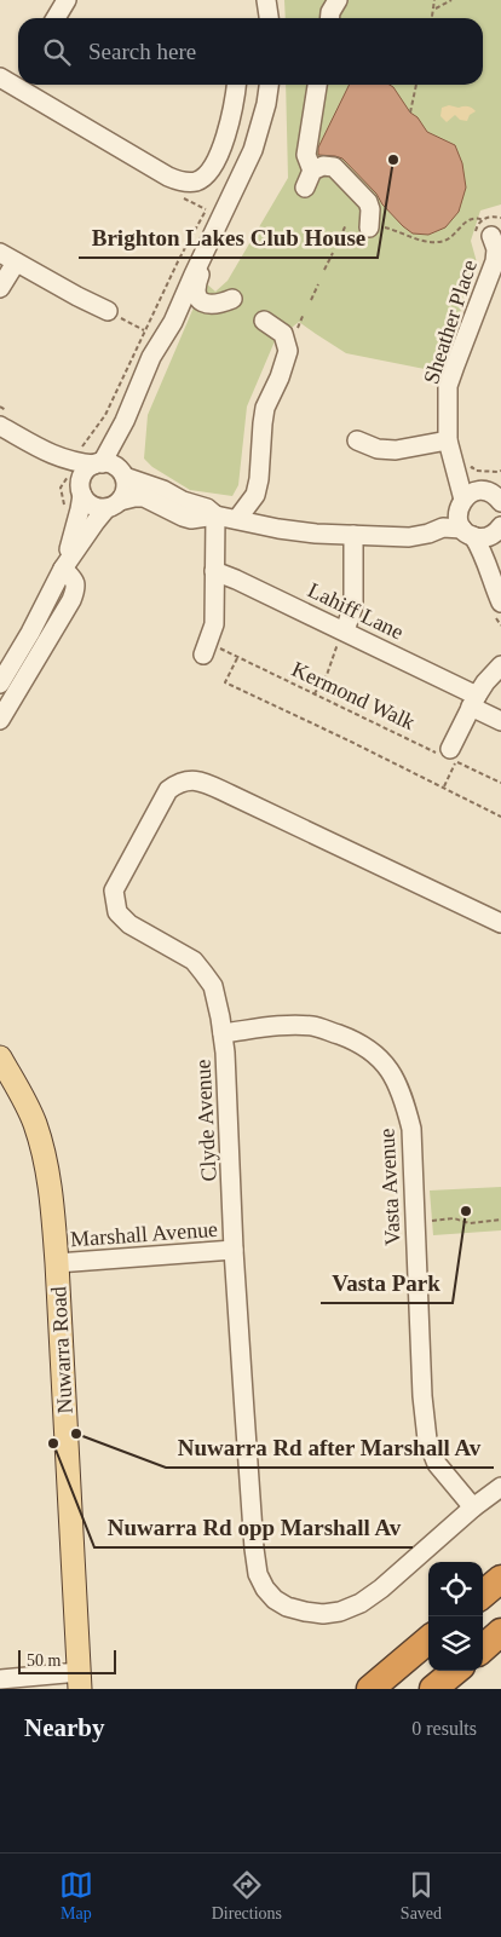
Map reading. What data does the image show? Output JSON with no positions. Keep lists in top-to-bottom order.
{
  "streets": {
    "main road": ["Nuwarra Road"],
    "street": [
      "Sheather Place",
      "Lahiff Lane",
      "Clyde Avenue",
      "Vasta Avenue",
      "Marshall Avenue"
    ],
    "path": ["Kermond Walk"]
  },
  "crossings": [
    ["Clyde Avenue", "Vasta Avenue"],
    ["Clyde Avenue", "Marshall Avenue"],
    ["Marshall Avenue", "Nuwarra Road"]
  ],
  "places": [
    "Brighton Lakes Club House",
    "Vasta Park",
    "Nuwarra Rd after Marshall Av",
    "Nuwarra Rd opp Marshall Av"
  ],
  "scale_bar": "50 m",
  "page": {
    "search": "Search here",
    "scale": "50 m",
    "heading": ["Nearby", "0 results"],
    "nav": ["Map", "Directions", "Saved"]
  }
}
